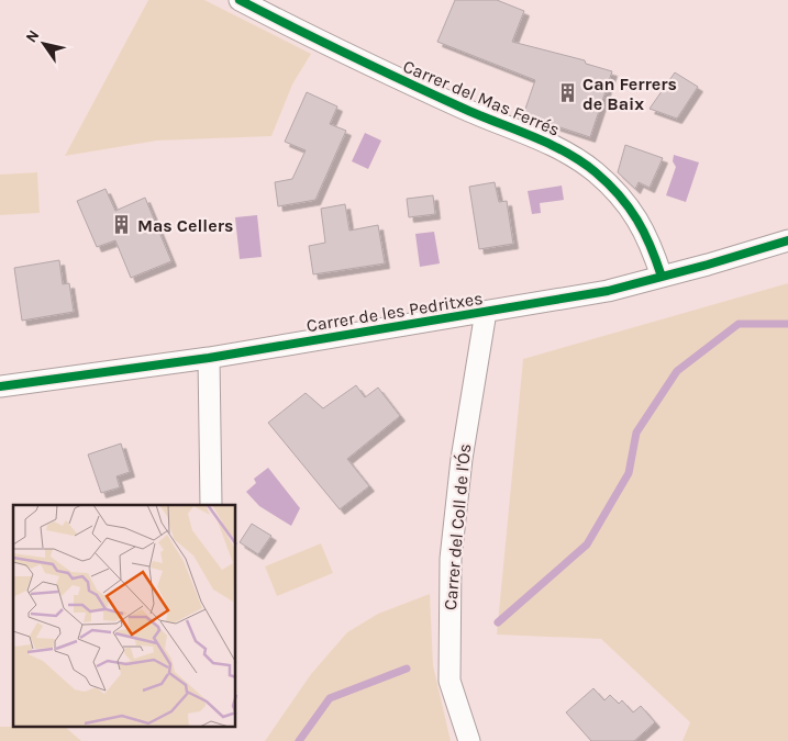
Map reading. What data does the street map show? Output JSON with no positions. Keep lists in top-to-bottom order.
{
  "streets": {
    "street": ["Carrer del Mas Ferrés", "Carrer de les Pedritxes", "Carrer del Coll de l'Ós"]
  },
  "crossings": [
    ["Carrer del Mas Ferrés", "Carrer de les Pedritxes"],
    ["Carrer de les Pedritxes", "Carrer del Coll de l'Ós"]
  ],
  "places": {
    "building": ["Can Ferrers de Baix", "Mas Cellers"]
  },
  "north": "top left"
}
